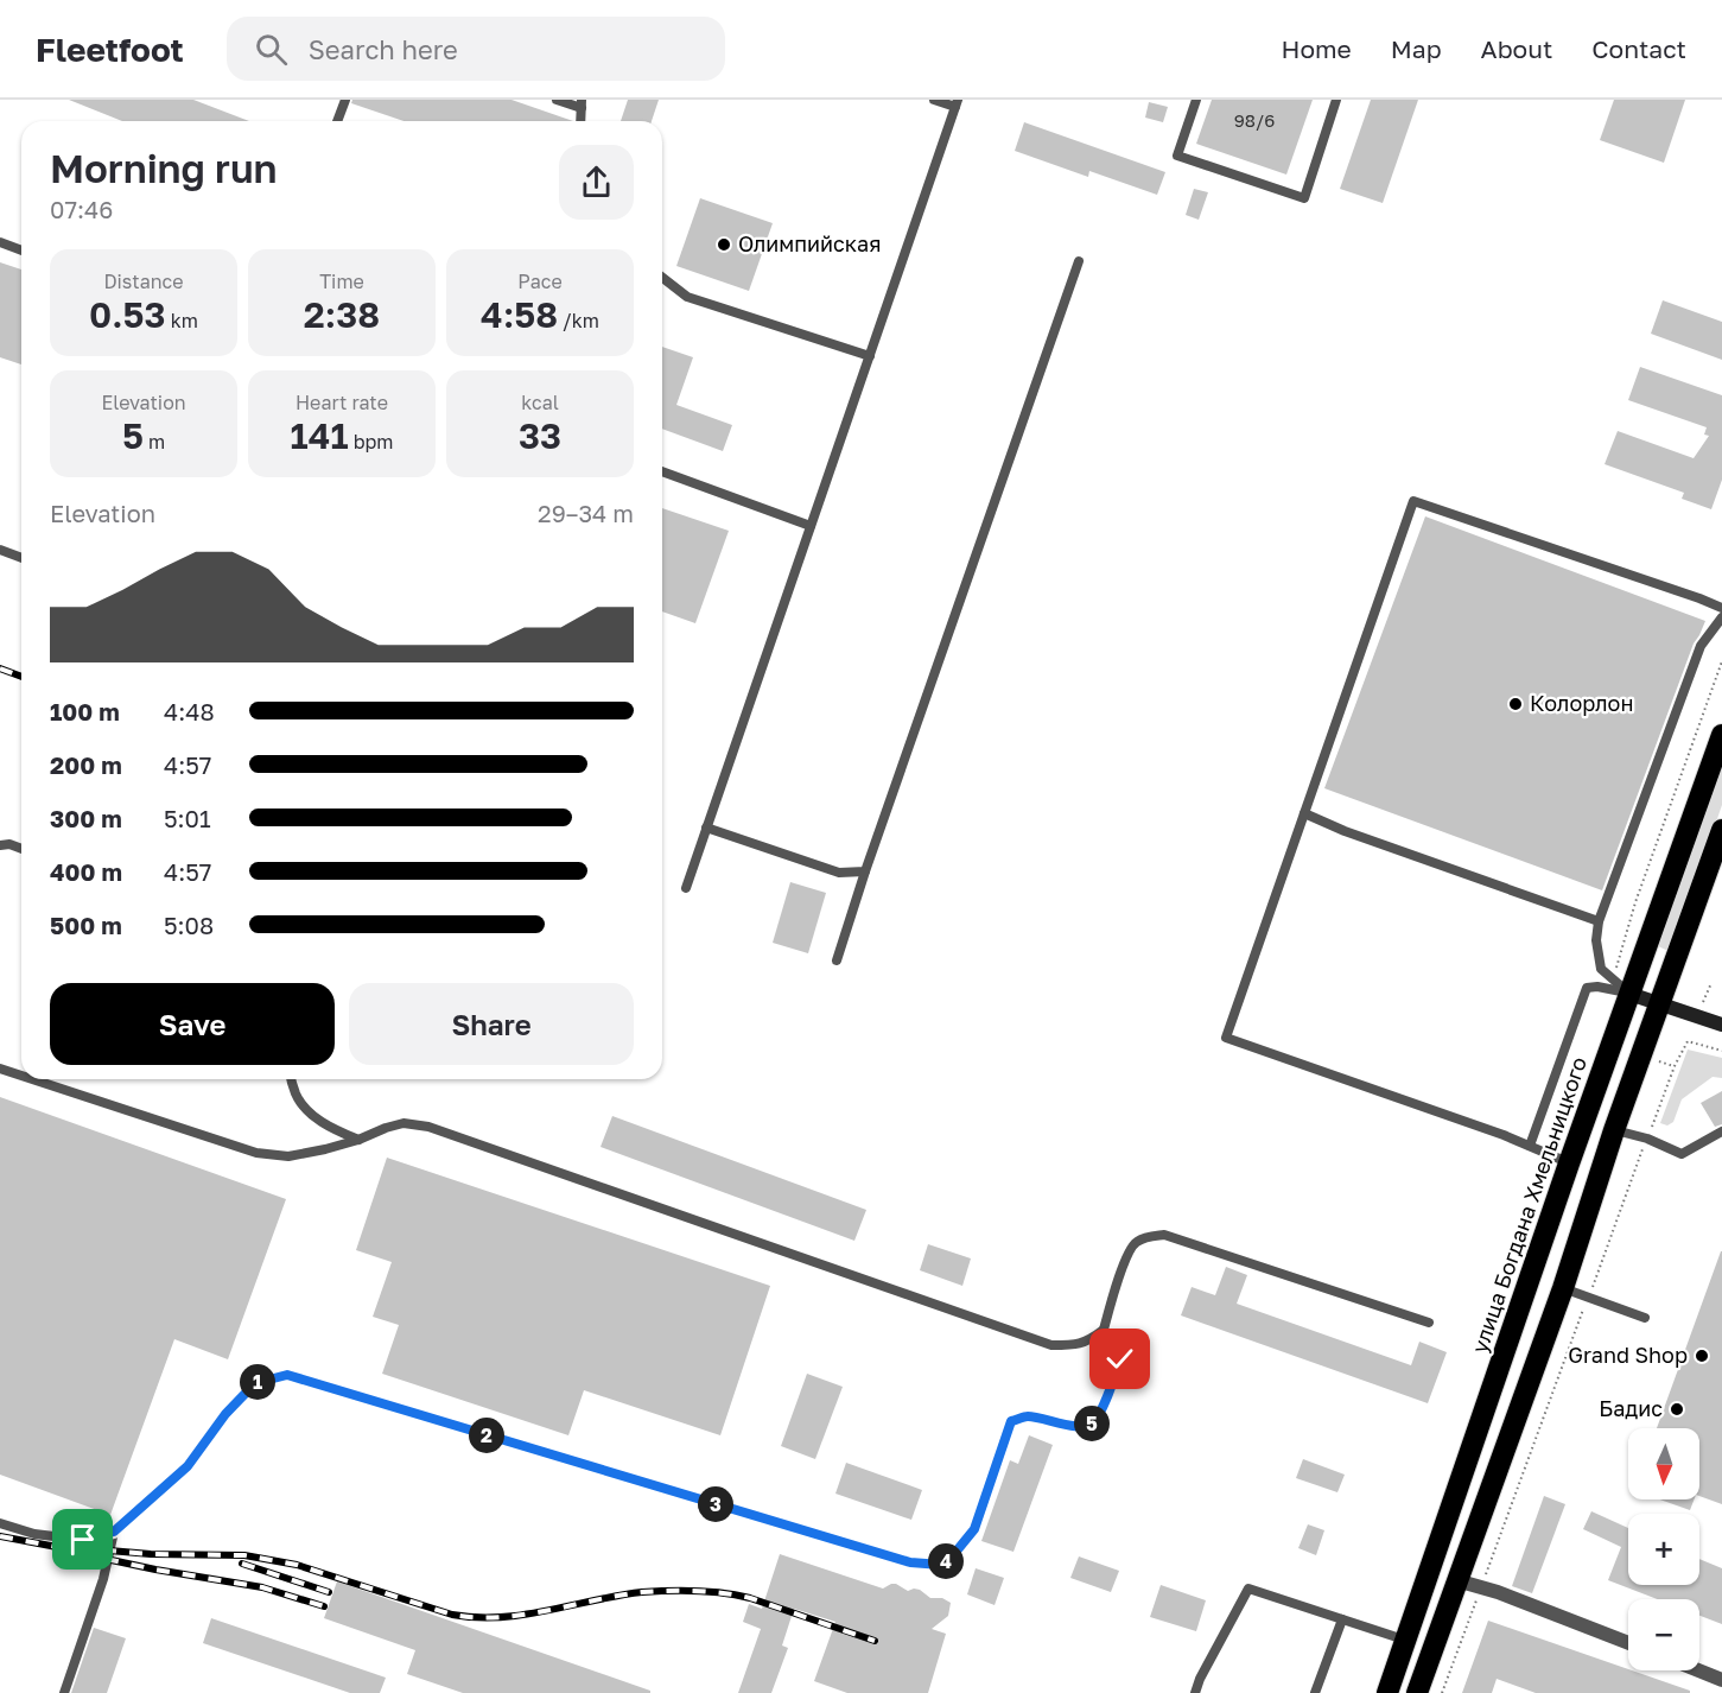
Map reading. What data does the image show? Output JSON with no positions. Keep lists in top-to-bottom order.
{
  "streets": {
    "highway": ["улица Богдана Хмельницкого"]
  },
  "places": [
    "Олимпийская",
    "Колорлон",
    "Grand Shop",
    "Бадис"
  ],
  "house_numbers": ["98/6"],
  "north": "bottom",
  "page": {
    "header": "Fleetfoot",
    "search": "Search here",
    "nav": [
      "Home",
      "Map",
      "About",
      "Contact"
    ],
    "heading": ["Morning run", "07:46"],
    "stats": [
      ["Distance", "0.53 km"],
      ["Time", "2:38"],
      ["Pace", "4:58 /km"],
      ["Elevation", "5 m"],
      ["Heart rate", "141 bpm"],
      ["kcal", "33"]
    ],
    "chart": ["Elevation", "29–34 m"],
    "list": [
      {
        "name": "100 m",
        "note": "4:48"
      },
      {
        "name": "200 m",
        "note": "4:57"
      },
      {
        "name": "300 m",
        "note": "5:01"
      },
      {
        "name": "400 m",
        "note": "4:57"
      },
      {
        "name": "500 m",
        "note": "5:08"
      }
    ],
    "buttons": ["Save", "Share"],
    "pins": [
      "1",
      "5",
      "2",
      "3",
      "4"
    ],
    "map_buttons": ["+", "−"]
  }
}
